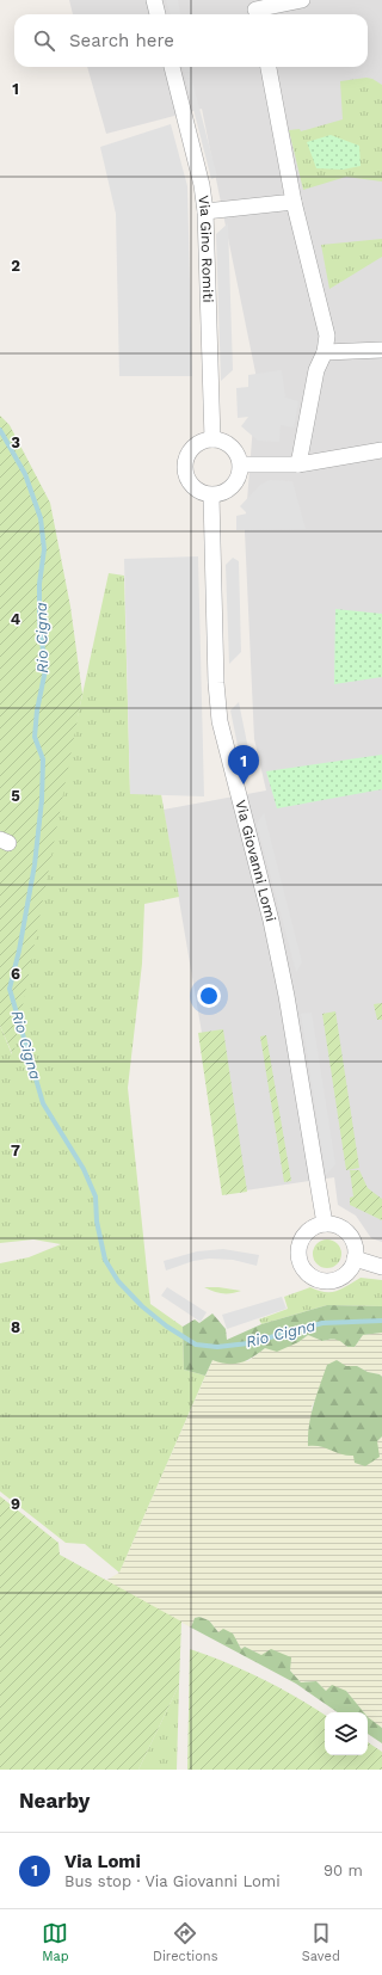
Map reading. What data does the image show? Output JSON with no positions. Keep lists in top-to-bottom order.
{
  "streets": {
    "street": ["Via Gino Romiti", "Via Giovanni Lomi"]
  },
  "crossings": [
    ["Via Gino Romiti", "Via Giovanni Lomi"]
  ],
  "water": ["Rio Cigna"],
  "page": {
    "search": "Search here",
    "pins": "1",
    "heading": "Nearby",
    "list": [
      {
        "mark": "1",
        "name": "Via Lomi",
        "note": "Bus stop · Via Giovanni Lomi",
        "value": "90 m"
      }
    ],
    "nav": ["Map", "Directions", "Saved"]
  },
  "grid": {
    "rows": [
      "1",
      "2",
      "3",
      "4",
      "5",
      "6",
      "7",
      "8",
      "9"
    ]
  }
}
